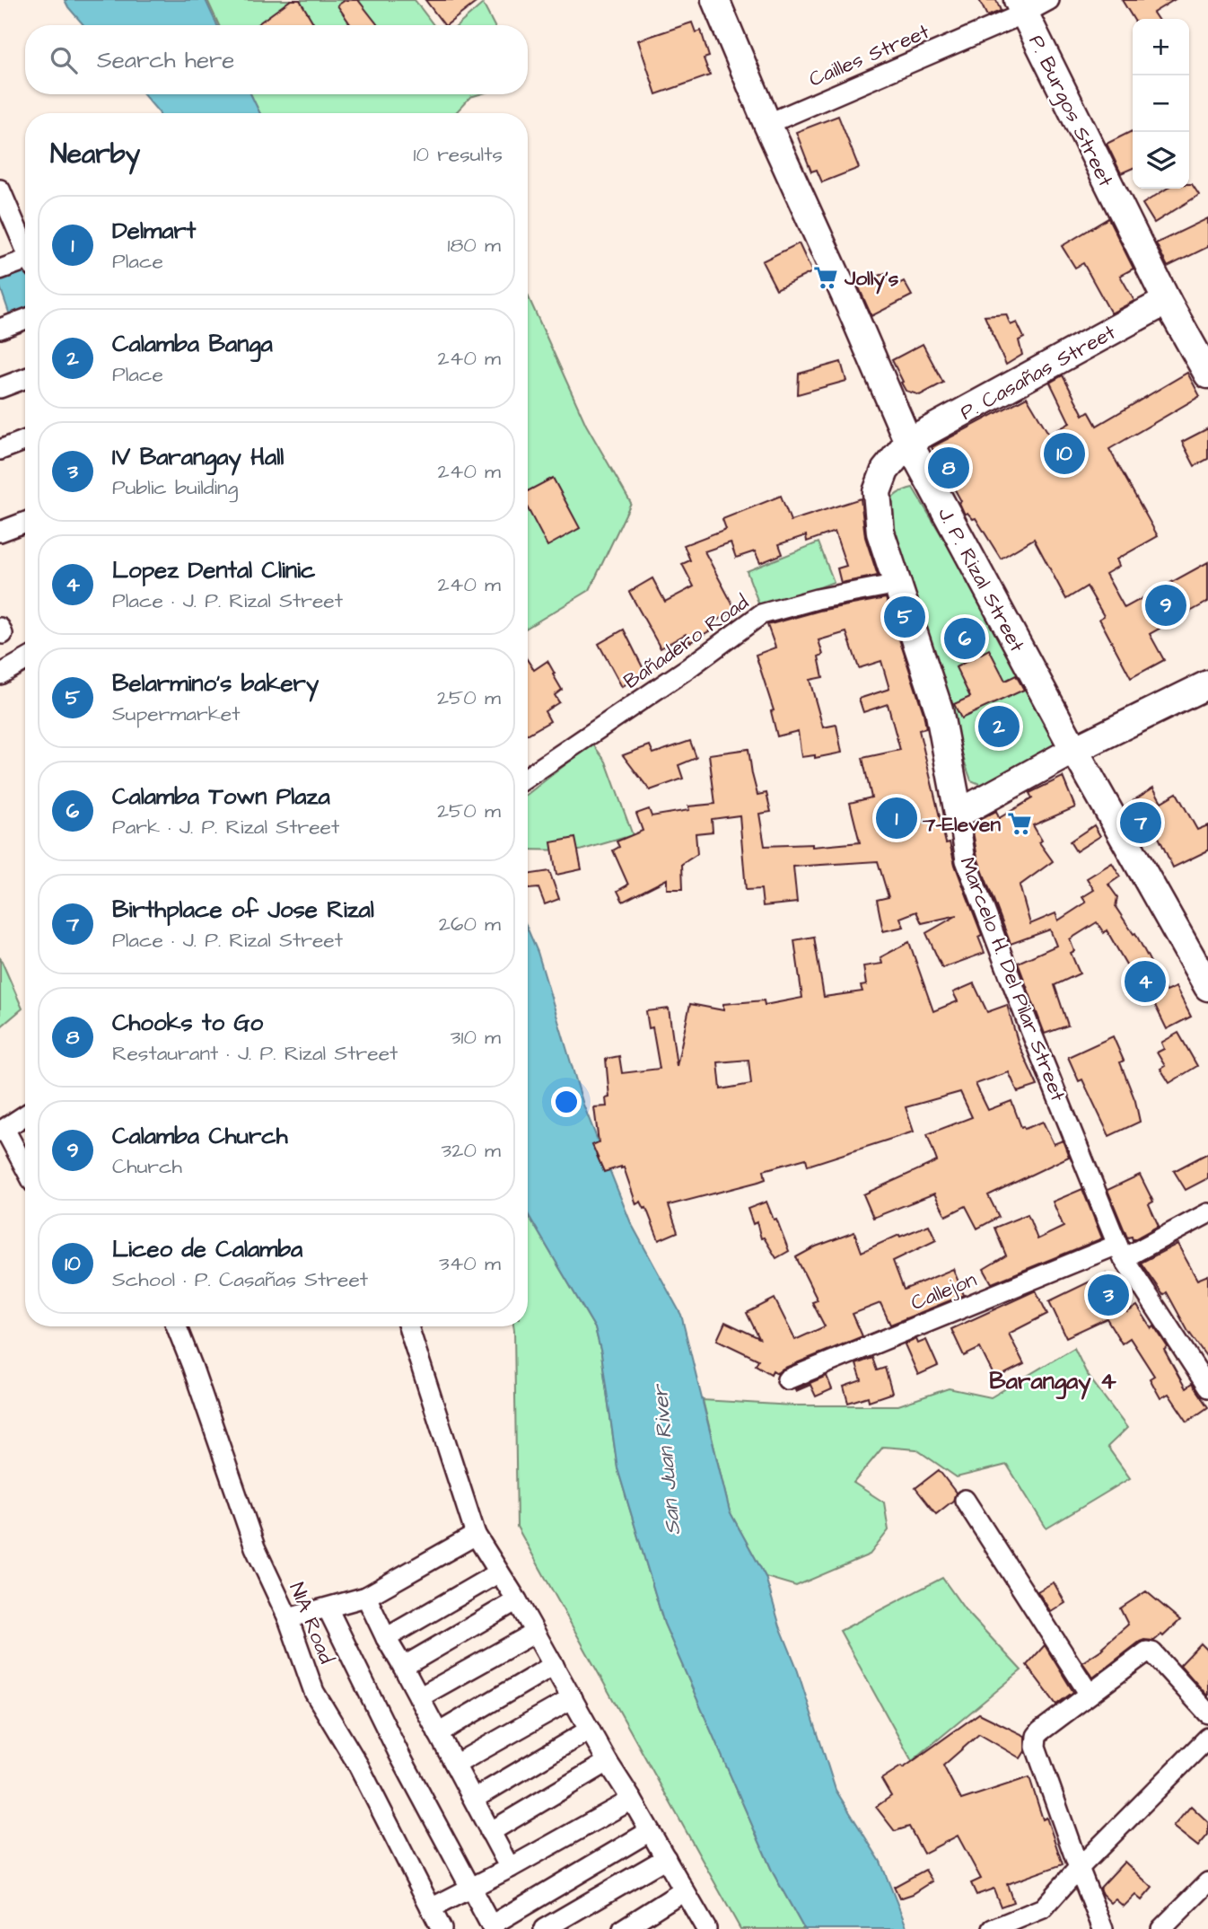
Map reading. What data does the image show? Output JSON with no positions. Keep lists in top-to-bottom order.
{
  "streets": {
    "main road": [
      "P. Burgos Street",
      "P. Casañas Street",
      "J. P. Rizal Street",
      "Marcelo H. Del Pilar Street"
    ],
    "street": [
      "Cailles Street",
      "Bañadero Road",
      "Callejon",
      "NIA Road"
    ]
  },
  "crossings": [
    ["Cailles Street", "P. Burgos Street"],
    ["Cailles Street", "J. P. Rizal Street"],
    ["P. Burgos Street", "P. Casañas Street"],
    ["P. Casañas Street", "J. P. Rizal Street"],
    ["P. Casañas Street", "Marcelo H. Del Pilar Street"],
    ["J. P. Rizal Street", "Marcelo H. Del Pilar Street"],
    ["Bañadero Road", "Marcelo H. Del Pilar Street"],
    ["Marcelo H. Del Pilar Street", "Callejon"]
  ],
  "districts": ["Barangay 4"],
  "water": ["San Juan River"],
  "places": {
    "supermarket": ["Jolly's", "7-Eleven"]
  },
  "page": {
    "map_buttons": ["+", "−"],
    "search": "Search here",
    "heading": ["Nearby", "10 results"],
    "list": [
      {
        "mark": "1",
        "name": "Delmart",
        "note": "Place",
        "value": "180 m"
      },
      {
        "mark": "2",
        "name": "Calamba Banga",
        "note": "Place",
        "value": "240 m"
      },
      {
        "mark": "3",
        "name": "IV Barangay Hall",
        "note": "Public building",
        "value": "240 m"
      },
      {
        "mark": "4",
        "name": "Lopez Dental Clinic",
        "note": "Place · J. P. Rizal Street",
        "value": "240 m"
      },
      {
        "mark": "5",
        "name": "Belarmino's bakery",
        "note": "Supermarket",
        "value": "250 m"
      },
      {
        "mark": "6",
        "name": "Calamba Town Plaza",
        "note": "Park · J. P. Rizal Street",
        "value": "250 m"
      },
      {
        "mark": "7",
        "name": "Birthplace of Jose Rizal",
        "note": "Place · J. P. Rizal Street",
        "value": "260 m"
      },
      {
        "mark": "8",
        "name": "Chooks to Go",
        "note": "Restaurant · J. P. Rizal Street",
        "value": "310 m"
      },
      {
        "mark": "9",
        "name": "Calamba Church",
        "note": "Church",
        "value": "320 m"
      },
      {
        "mark": "10",
        "name": "Liceo de Calamba",
        "note": "School · P. Casañas Street",
        "value": "340 m"
      }
    ],
    "pins": [
      "10",
      "8",
      "9",
      "5",
      "6",
      "2",
      "1",
      "7",
      "4",
      "3"
    ]
  }
}
